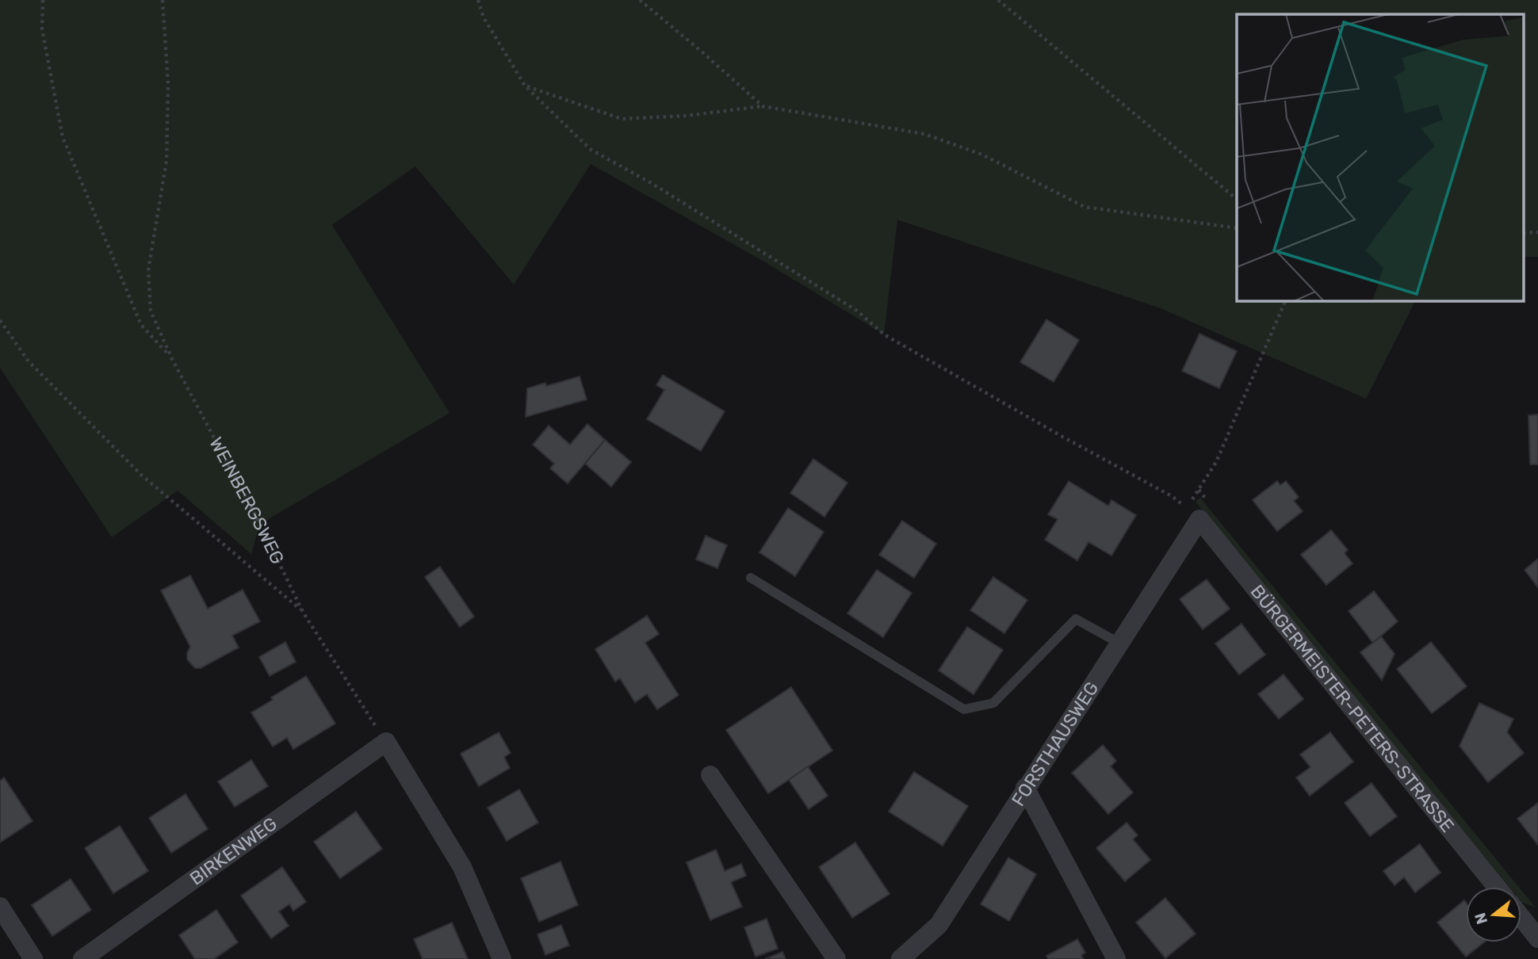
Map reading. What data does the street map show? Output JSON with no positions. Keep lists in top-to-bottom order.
{
  "streets": {
    "street": ["BÜRGERMEISTER-PETERS-STRASSE", "FORSTHAUSWEG", "BIRKENWEG"],
    "path": ["WEINBERGSWEG"]
  },
  "crossings": [
    ["WEINBERGSWEG", "BIRKENWEG"],
    ["BÜRGERMEISTER-PETERS-STRASSE", "FORSTHAUSWEG"]
  ],
  "north": "left"
}
